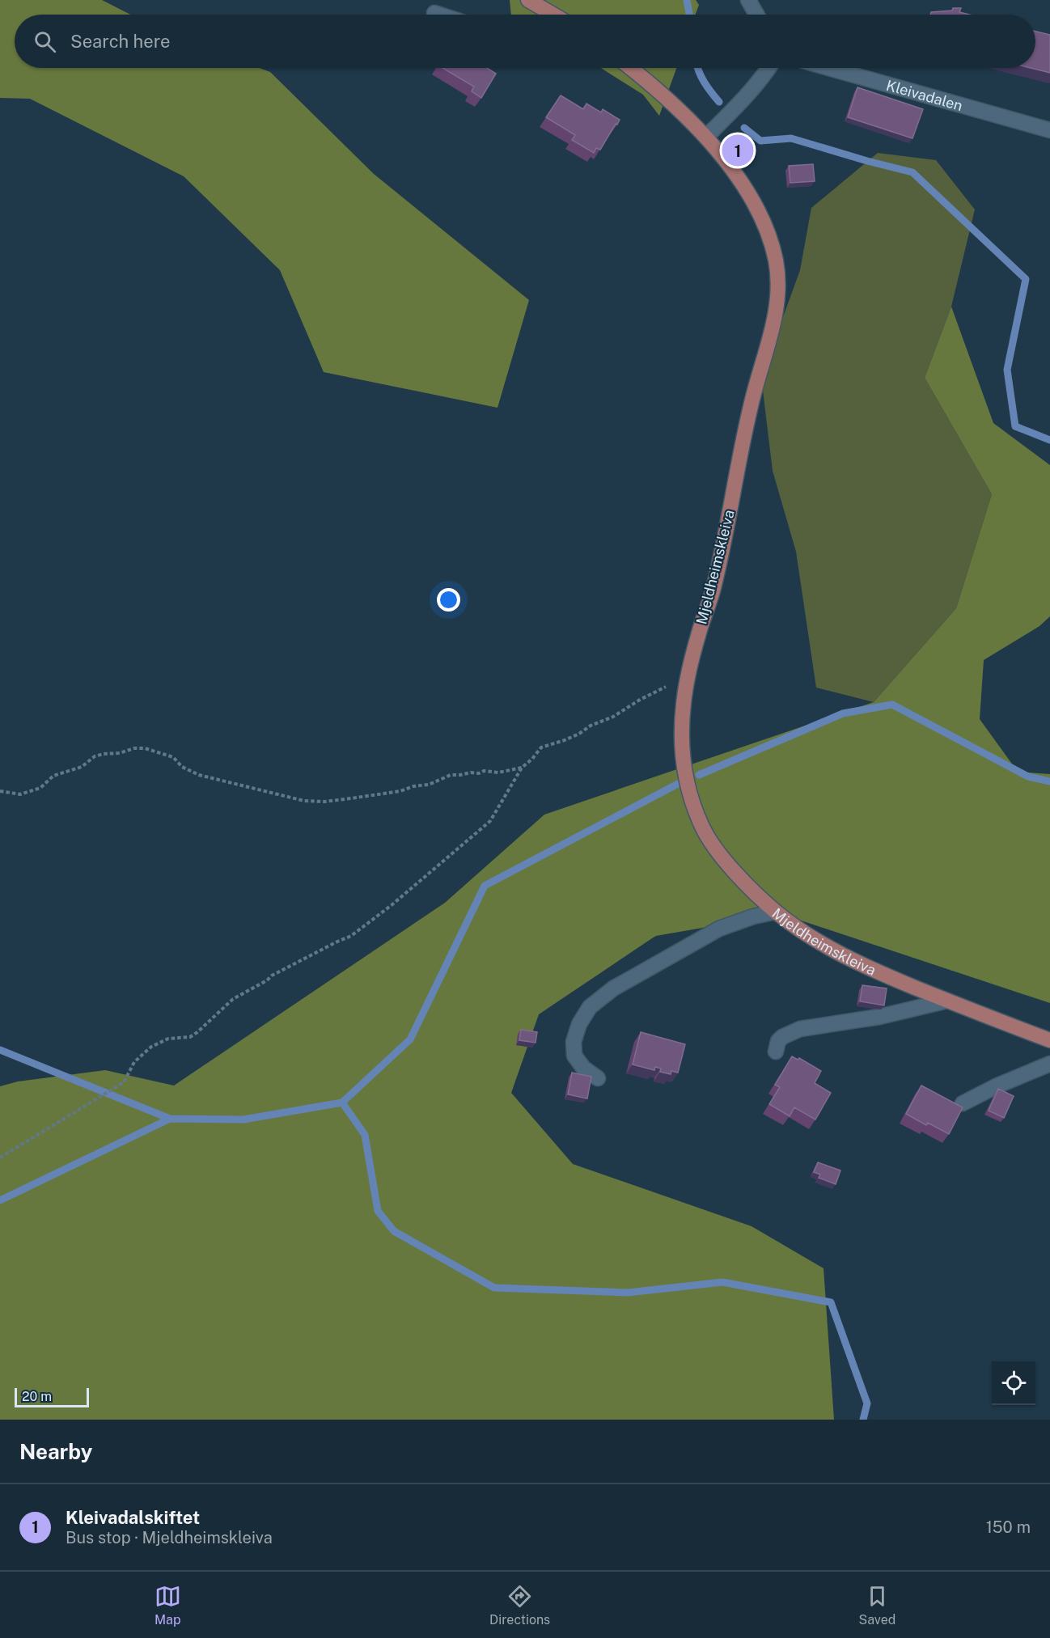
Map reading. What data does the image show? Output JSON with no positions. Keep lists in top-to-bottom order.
{
  "streets": {
    "main road": ["Mjeldheimskleiva"],
    "street": ["Kleivadalen"]
  },
  "scale_bar": "20 m",
  "page": {
    "search": "Search here",
    "pins": "1",
    "scale": "20 m",
    "heading": "Nearby",
    "list": [
      {
        "mark": "1",
        "name": "Kleivadalskiftet",
        "note": "Bus stop · Mjeldheimskleiva",
        "value": "150 m"
      }
    ],
    "nav": ["Map", "Directions", "Saved"]
  }
}
